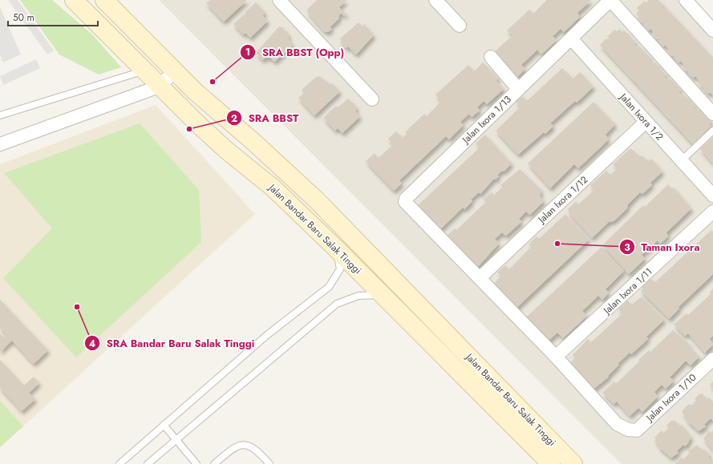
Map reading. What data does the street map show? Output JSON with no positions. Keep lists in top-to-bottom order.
{
  "streets": {
    "main road": ["Jalan Bandar Baru Salak Tinggi"],
    "street": [
      "Jalan Ixora 1/2",
      "Jalan Ixora 1/13",
      "Jalan Ixora 1/12",
      "Jalan Ixora 1/11",
      "Jalan Ixora 1/10"
    ]
  },
  "crossings": [
    ["Jalan Ixora 1/2", "Jalan Ixora 1/13"],
    ["Jalan Ixora 1/2", "Jalan Ixora 1/12"],
    ["Jalan Ixora 1/13", "Jalan Ixora 1/12"],
    ["Jalan Ixora 1/11", "Jalan Ixora 1/10"]
  ],
  "places": [
    "SRA BBST (Opp)",
    "SRA BBST",
    "Taman Ixora",
    "SRA Bandar Baru Salak Tinggi"
  ],
  "scale_bar": "50 m"
}
